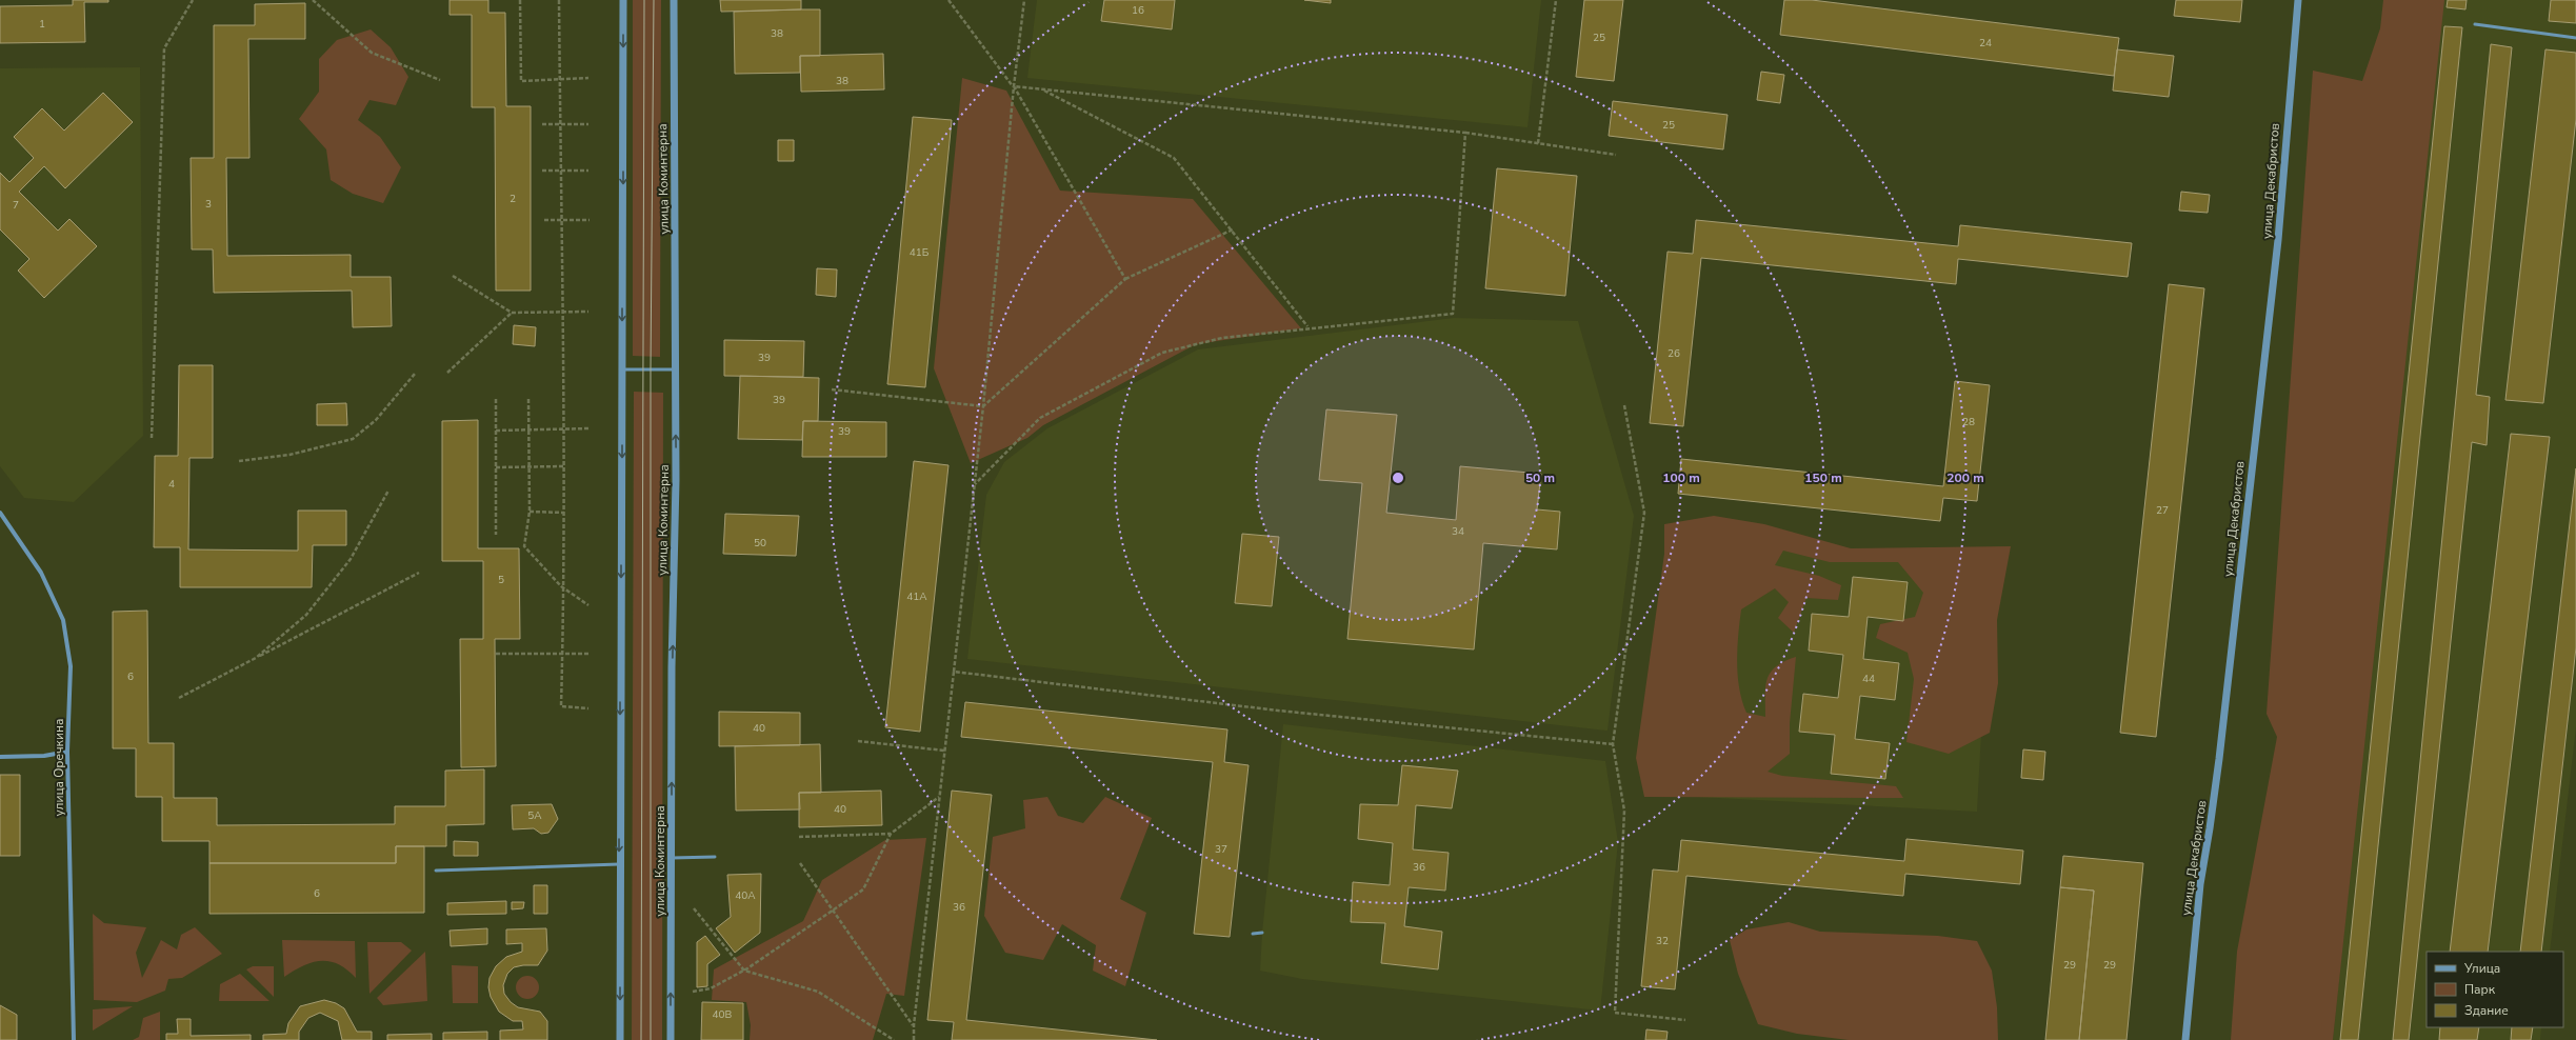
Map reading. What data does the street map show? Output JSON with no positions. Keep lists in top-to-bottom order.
{
  "streets": {
    "street": ["улица Коминтерна", "улица Декабристов", "улица Оречкина"]
  },
  "house_numbers": [
    "16",
    "1",
    "38",
    "25",
    "24",
    "38",
    "25",
    "2",
    "3",
    "7",
    "41Б",
    "26",
    "39",
    "39",
    "28",
    "39",
    "4",
    "27",
    "34",
    "50",
    "5",
    "41А",
    "6",
    "44",
    "40",
    "40",
    "5А",
    "37",
    "36",
    "6",
    "40А",
    "36",
    "32",
    "29",
    "29",
    "40В"
  ],
  "legend": ["Улица", "Парк", "Здание"],
  "rings": [
    "50 m",
    "100 m",
    "150 m",
    "200 m"
  ]
}
